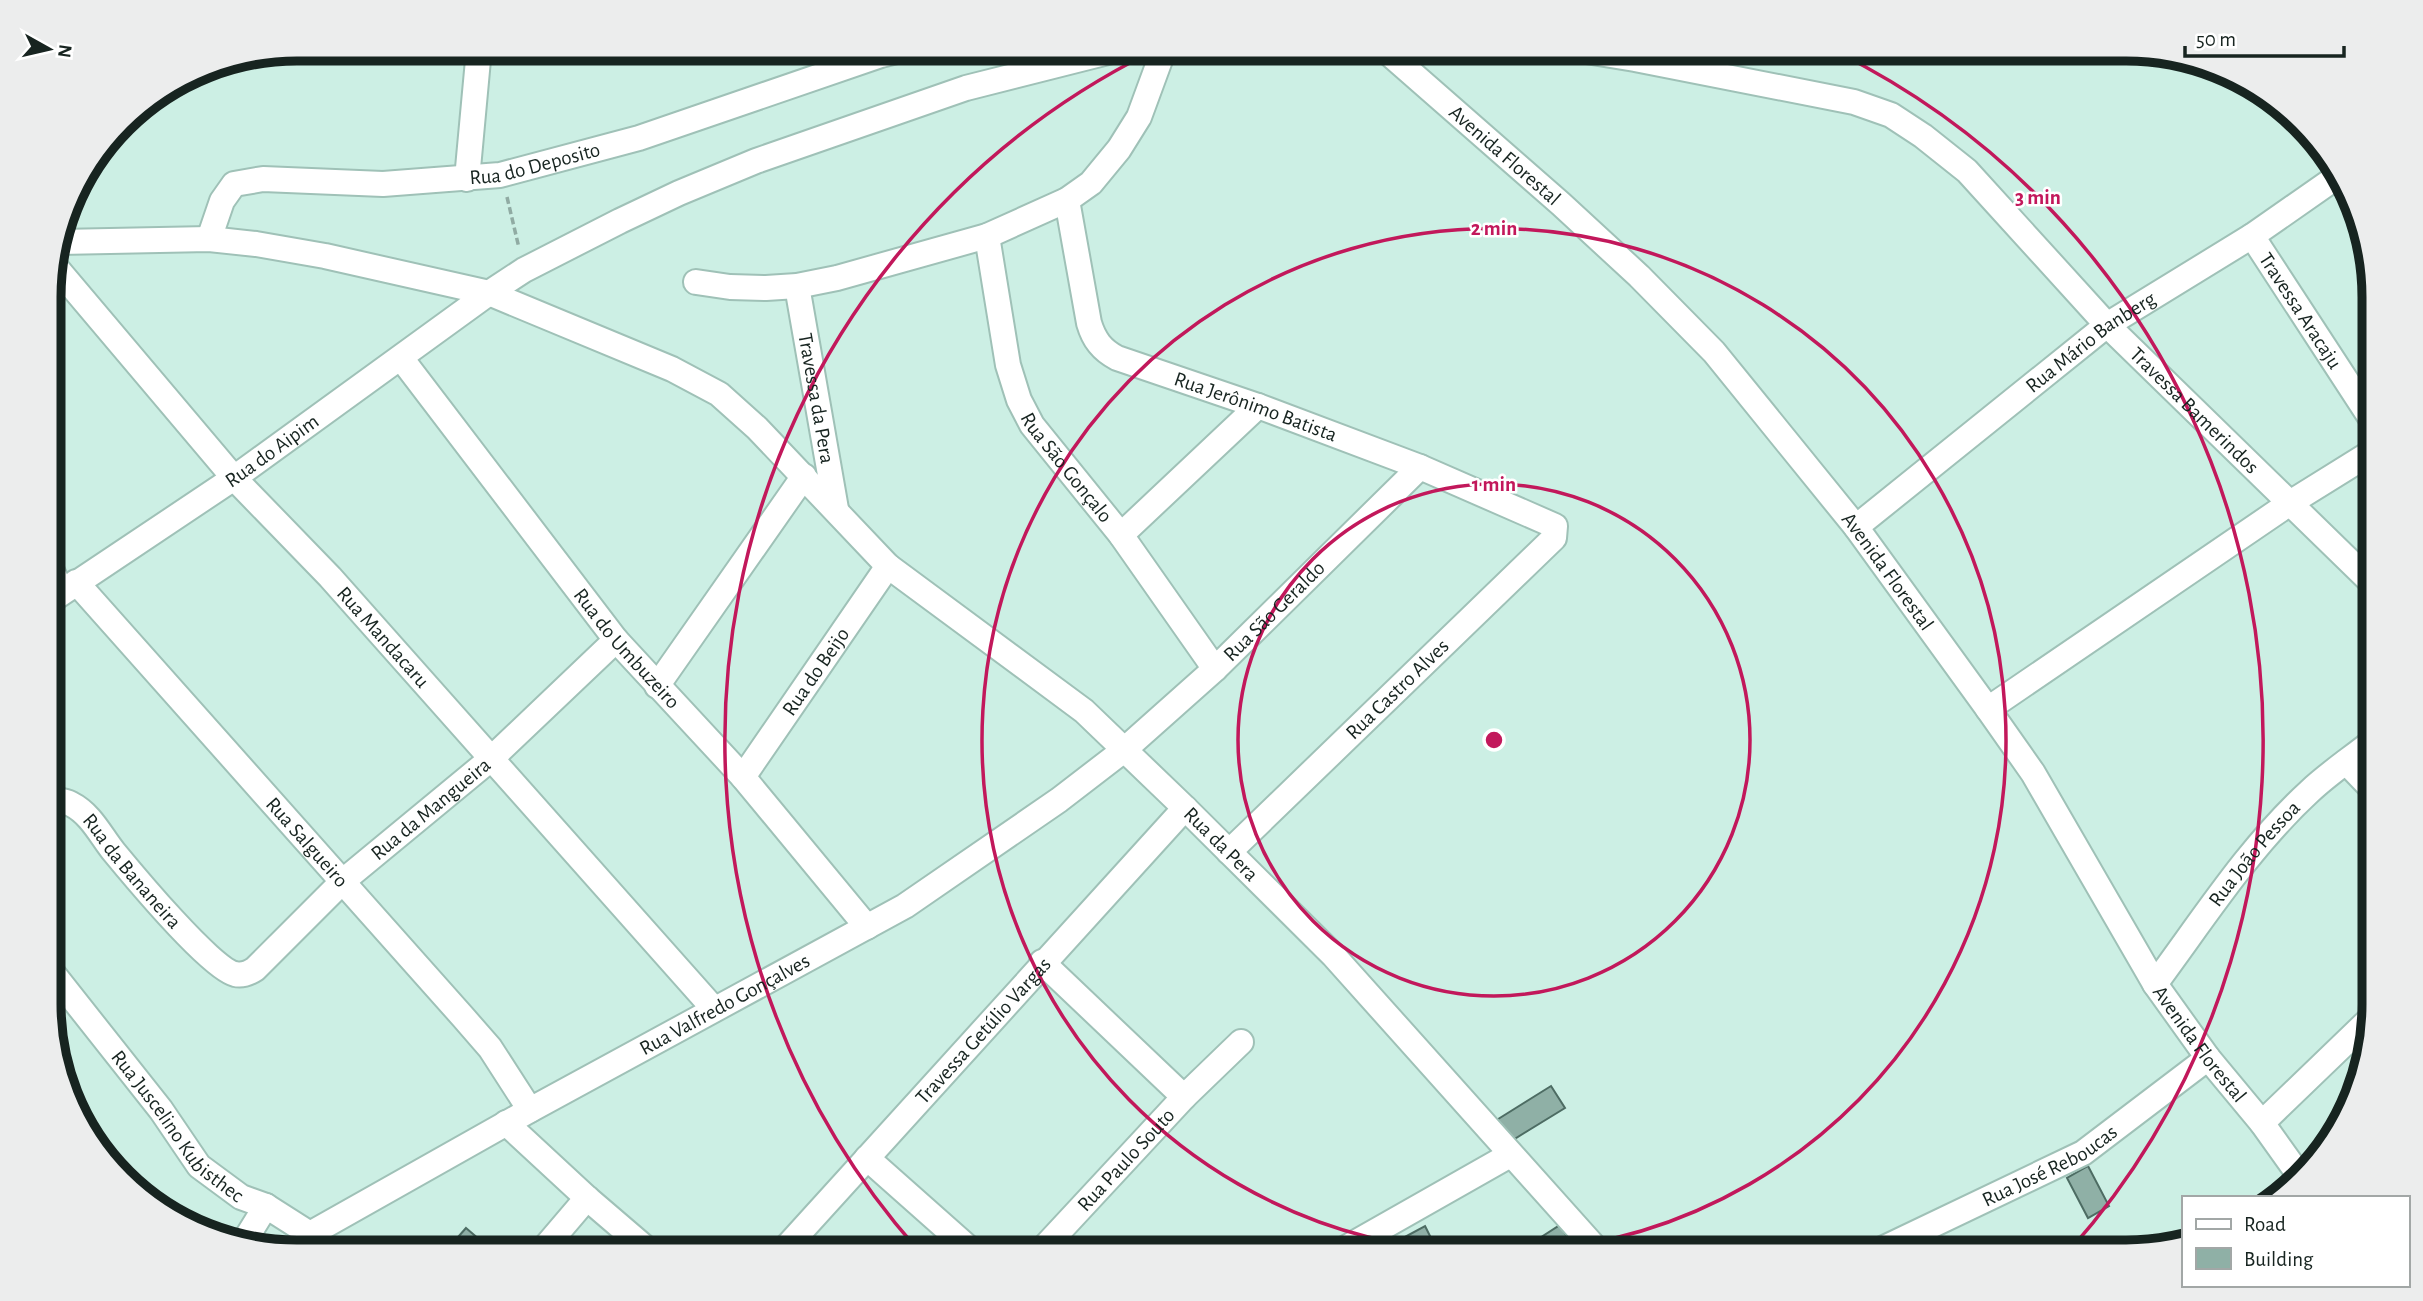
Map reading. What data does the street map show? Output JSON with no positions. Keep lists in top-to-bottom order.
{
  "streets": {
    "street": [
      "Avenida Florestal",
      "Rua do Deposito",
      "Travessa Aracaju",
      "Rua Mário Banberg",
      "Travessa da Pera",
      "Rua Jerônimo Batista",
      "Travessa Bamerindos",
      "Rua do Aipim",
      "Rua São Gonçalo",
      "Rua São Geraldo",
      "Rua Mandacaru",
      "Rua do Umbuzeiro",
      "Rua do Beijo",
      "Rua Castro Alves",
      "Rua da Mangueira",
      "Rua Salgueiro",
      "Rua da Pera",
      "Rua João Pessoa",
      "Rua da Bananeira",
      "Rua Valfredo Gonçalves",
      "Travessa Getúlio Vargas",
      "Rua Juscelino Kubisthec",
      "Rua Paulo Souto",
      "Rua José Reboucas"
    ]
  },
  "crossings": [
    ["Avenida Florestal", "Rua Mário Banberg"],
    ["Avenida Florestal", "Rua João Pessoa"],
    ["Avenida Florestal", "Rua José Reboucas"],
    ["Rua do Deposito", "Rua da Pera"],
    ["Travessa Aracaju", "Rua Mário Banberg"],
    ["Rua Mário Banberg", "Travessa Bamerindos"],
    ["Travessa da Pera", "Rua da Pera"],
    ["Rua Jerônimo Batista", "Rua São Geraldo"],
    ["Rua Jerônimo Batista", "Rua Castro Alves"],
    ["Rua do Aipim", "Rua Mandacaru"],
    ["Rua do Aipim", "Rua do Umbuzeiro"],
    ["Rua do Aipim", "Rua Salgueiro"],
    ["Rua do Aipim", "Rua da Pera"],
    ["Rua São Gonçalo", "Rua São Geraldo"],
    ["Rua São Geraldo", "Rua da Pera"],
    ["Rua São Geraldo", "Rua Valfredo Gonçalves"],
    ["Rua Mandacaru", "Rua da Mangueira"],
    ["Rua Mandacaru", "Rua Valfredo Gonçalves"],
    ["Rua do Umbuzeiro", "Rua do Beijo"],
    ["Rua do Umbuzeiro", "Rua da Mangueira"],
    ["Rua do Umbuzeiro", "Rua Valfredo Gonçalves"],
    ["Rua do Beijo", "Rua da Pera"],
    ["Rua Castro Alves", "Rua da Pera"],
    ["Rua da Mangueira", "Rua Salgueiro"],
    ["Rua da Mangueira", "Rua da Bananeira"],
    ["Rua Salgueiro", "Rua Valfredo Gonçalves"],
    ["Rua da Pera", "Rua Valfredo Gonçalves"],
    ["Rua da Pera", "Travessa Getúlio Vargas"],
    ["Rua Valfredo Gonçalves", "Rua Juscelino Kubisthec"],
    ["Travessa Getúlio Vargas", "Rua Paulo Souto"]
  ],
  "legend": ["Road", "Building"],
  "scale_bar": "50 m",
  "north": "right",
  "rings": ["3 min", "2 min", "1 min"]
}
